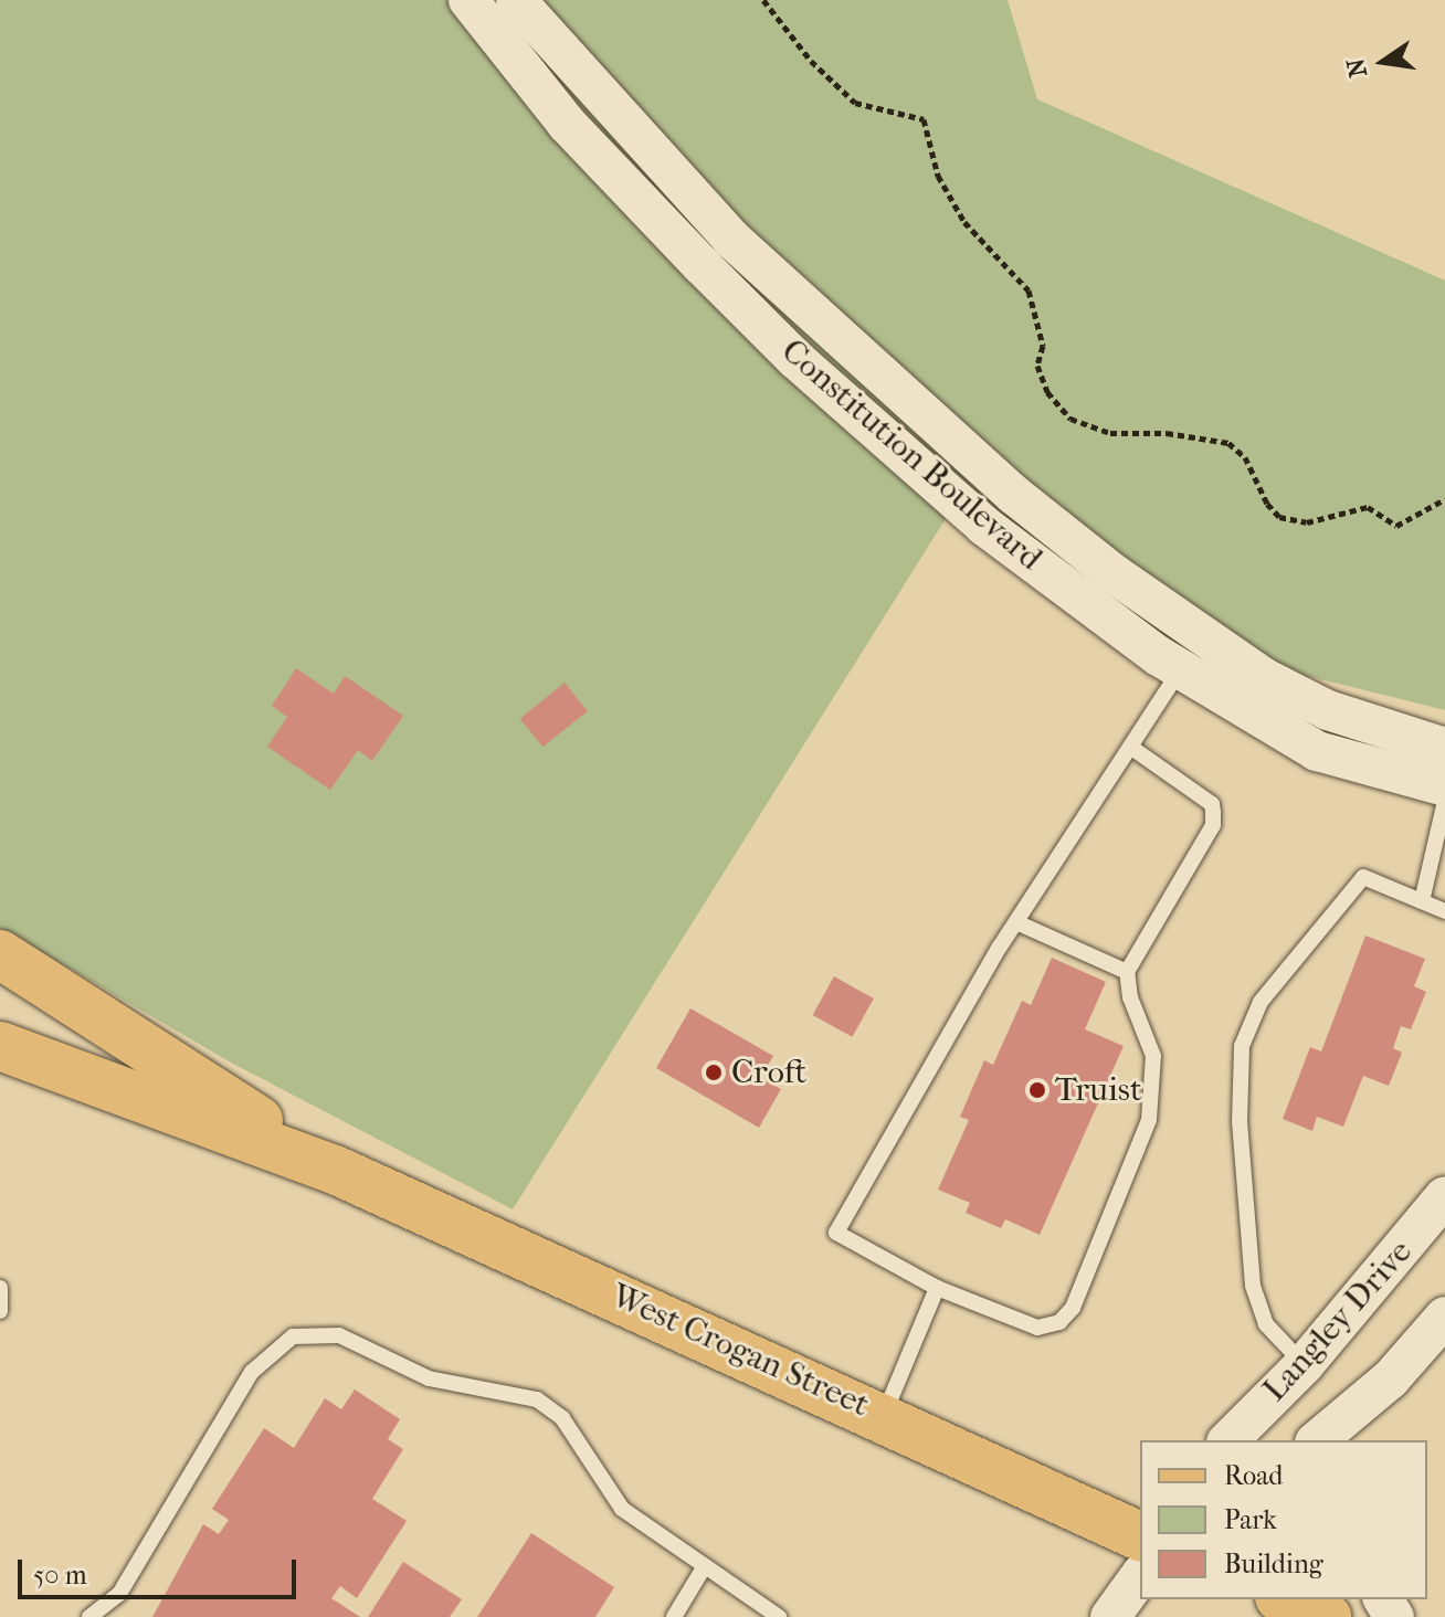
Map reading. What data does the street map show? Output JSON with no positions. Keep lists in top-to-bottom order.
{
  "streets": {
    "main road": ["West Crogan Street"],
    "street": ["Constitution Boulevard", "Langley Drive"]
  },
  "places": ["Croft", "Truist"],
  "legend": ["Road", "Park", "Building"],
  "scale_bar": "50 m",
  "north": "left"
}
